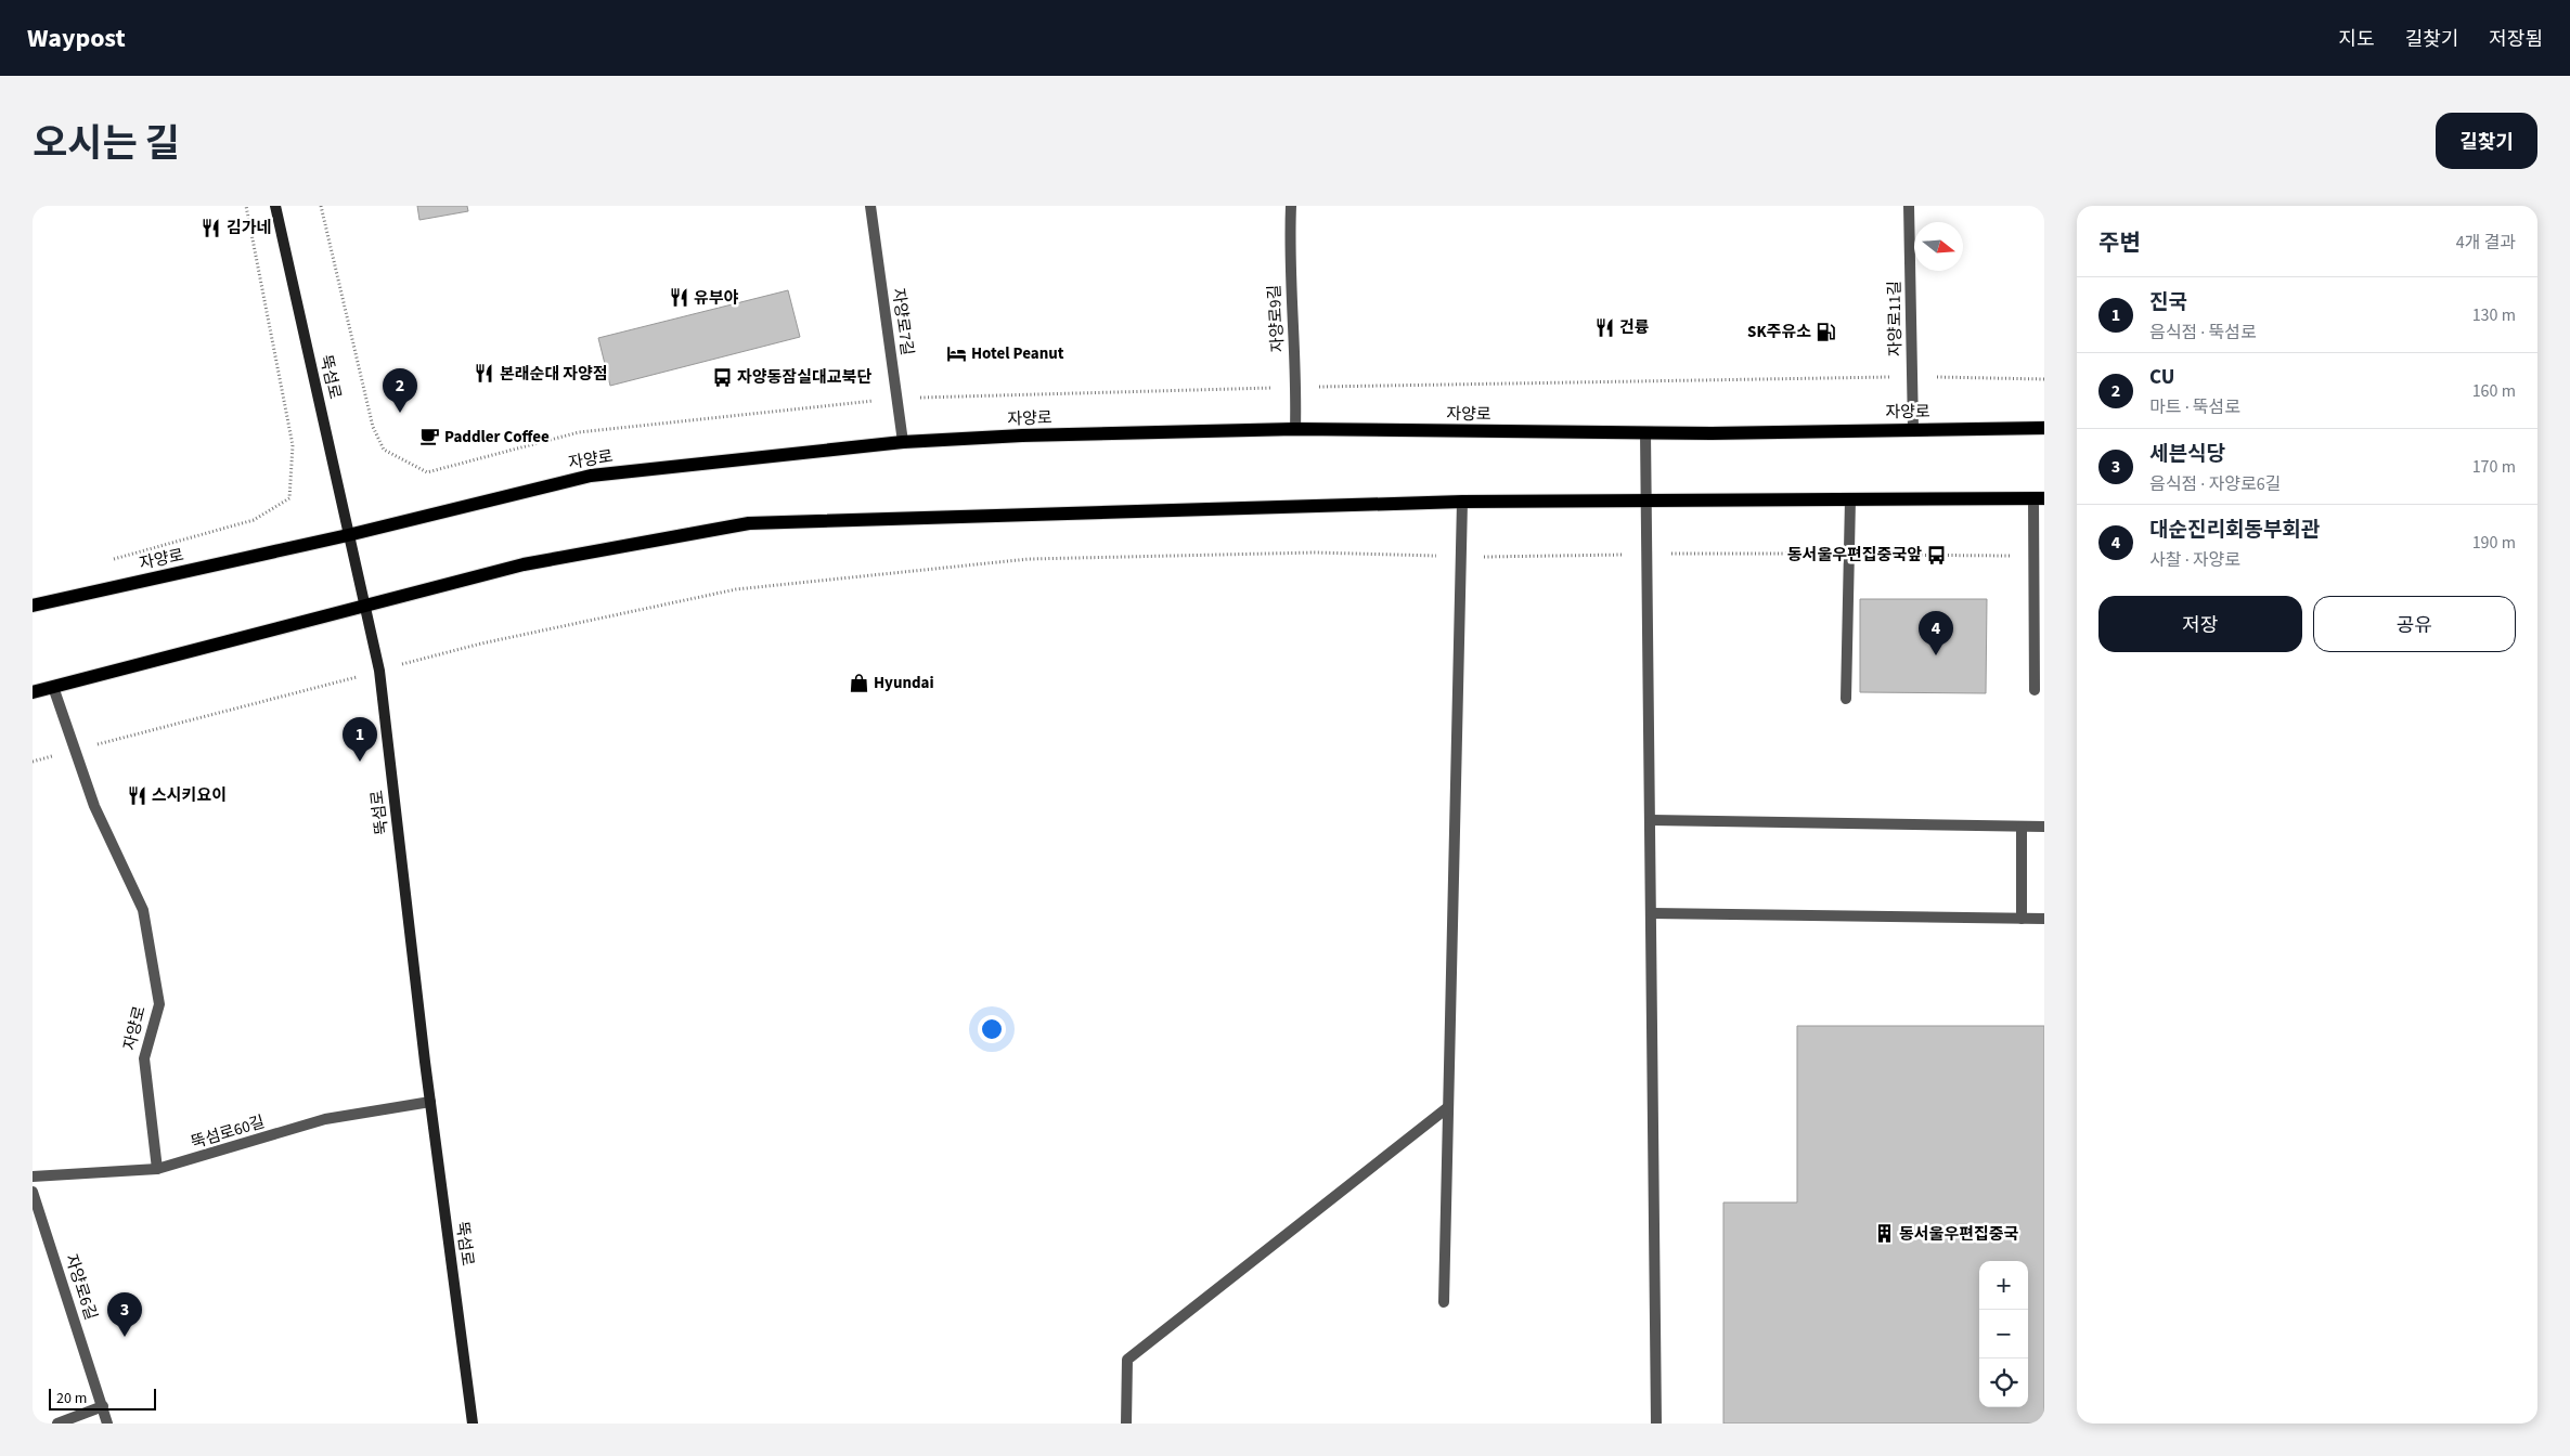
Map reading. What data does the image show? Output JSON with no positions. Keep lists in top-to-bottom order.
{
  "streets": {
    "main road": ["뚝섬로", "자양로"],
    "street": [
      "자양로9길",
      "자양로11길",
      "자양로7길",
      "뚝섬로60길",
      "자양로6길"
    ]
  },
  "crossings": [
    ["자양로9길", "자양로"],
    ["자양로11길", "자양로"],
    ["자양로7길", "자양로"],
    ["뚝섬로", "자양로"],
    ["뚝섬로", "뚝섬로60길"],
    ["자양로", "뚝섬로60길"]
  ],
  "places": {
    "restaurant": [
      "김가네",
      "유부야",
      "건륭",
      "본래순대 자양점",
      "스시키요이"
    ],
    "fuel station": ["SK주유소"],
    "hotel": ["Hotel Peanut"],
    "bus stop": ["자양동잠실대교북단", "동서울우편집중국앞"],
    "cafe": ["Paddler Coffee"],
    "shop": ["Hyundai"],
    "building": ["동서울우편집중국"]
  },
  "scale_bar": "20 m",
  "north": "right",
  "page": {
    "header": "Waypost",
    "nav": ["지도", "길찾기", "저장됨"],
    "title": "오시는 길",
    "buttons": [
      "길찾기",
      ["저장", "공유"]
    ],
    "heading": ["주변", "4개 결과"],
    "list": [
      {
        "mark": "1",
        "name": "진국",
        "note": "음식점 · 뚝섬로",
        "value": "130 m"
      },
      {
        "mark": "2",
        "name": "CU",
        "note": "마트 · 뚝섬로",
        "value": "160 m"
      },
      {
        "mark": "3",
        "name": "세븐식당",
        "note": "음식점 · 자양로6길",
        "value": "170 m"
      },
      {
        "mark": "4",
        "name": "대순진리회동부회관",
        "note": "사찰 · 자양로",
        "value": "190 m"
      }
    ],
    "pins": [
      "2",
      "4",
      "1",
      "3"
    ],
    "map_buttons": ["+", "−"],
    "scale": "20 m"
  }
}
